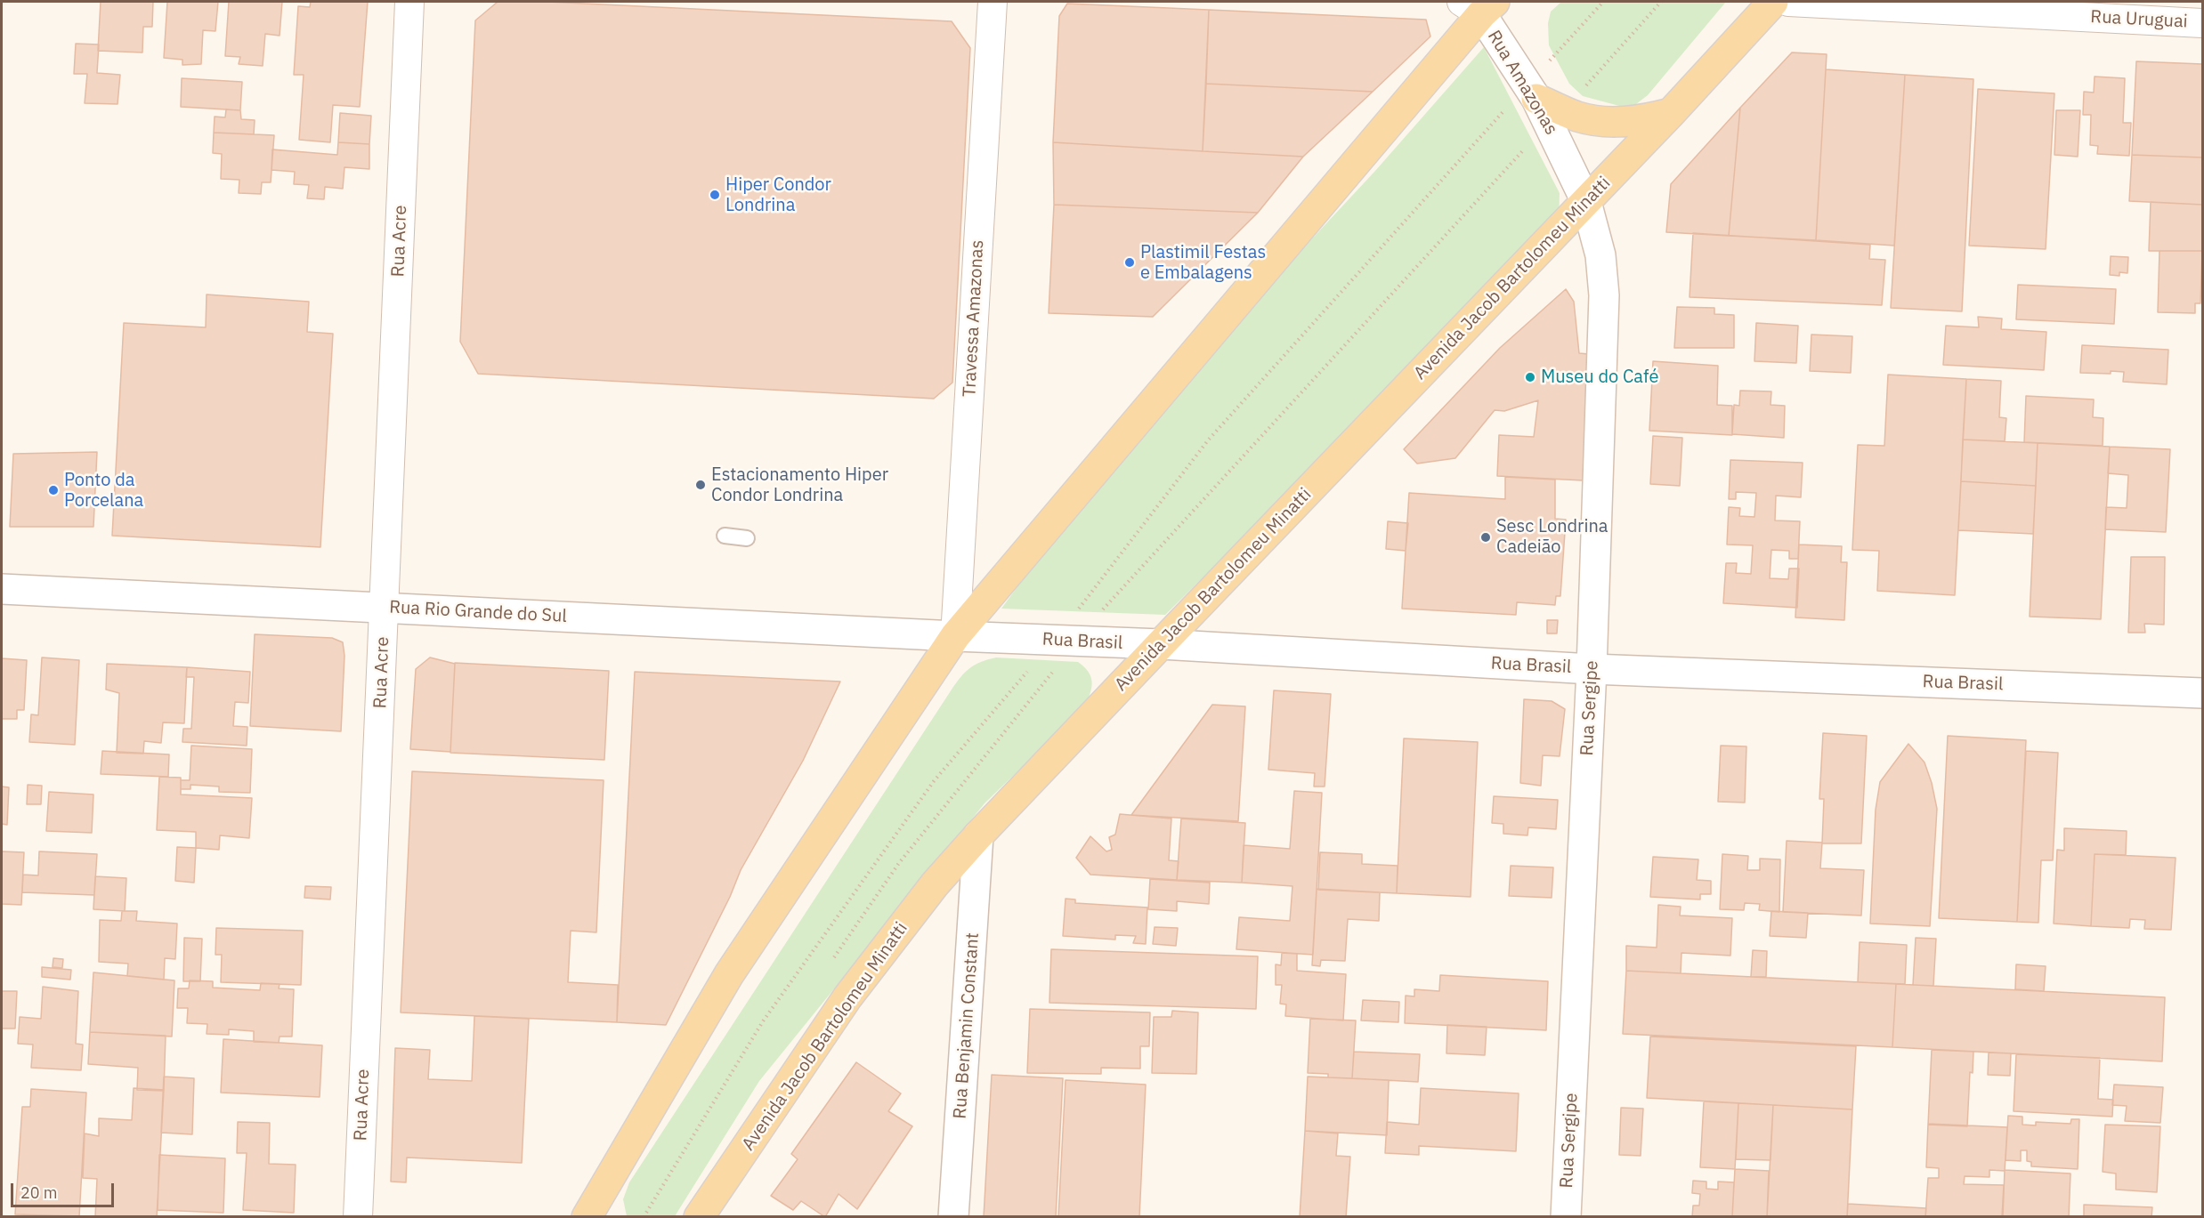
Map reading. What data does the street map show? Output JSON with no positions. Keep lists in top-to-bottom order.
{
  "streets": {
    "main road": ["Avenida Jacob Bartolomeu Minatti"],
    "street": [
      "Rua Uruguai",
      "Rua Amazonas",
      "Rua Acre",
      "Travessa Amazonas",
      "Rua Rio Grande do Sul",
      "Rua Brasil",
      "Rua Sergipe",
      "Rua Benjamin Constant"
    ]
  },
  "crossings": [
    ["Rua Amazonas", "Avenida Jacob Bartolomeu Minatti"],
    ["Rua Amazonas", "Rua Sergipe"],
    ["Rua Acre", "Rua Rio Grande do Sul"],
    ["Avenida Jacob Bartolomeu Minatti", "Rua Brasil"],
    ["Avenida Jacob Bartolomeu Minatti", "Rua Sergipe"],
    ["Avenida Jacob Bartolomeu Minatti", "Rua Benjamin Constant"],
    ["Travessa Amazonas", "Rua Rio Grande do Sul"],
    ["Travessa Amazonas", "Rua Brasil"],
    ["Rua Rio Grande do Sul", "Rua Brasil"],
    ["Rua Brasil", "Rua Sergipe"]
  ],
  "places": [
    "Hiper Condor Londrina",
    "Plastimil Festas e Embalagens",
    "Museu do Café",
    "Estacionamento Hiper Condor Londrina",
    "Ponto da Porcelana",
    "Sesc Londrina Cadeião"
  ],
  "scale_bar": "20 m"
}
